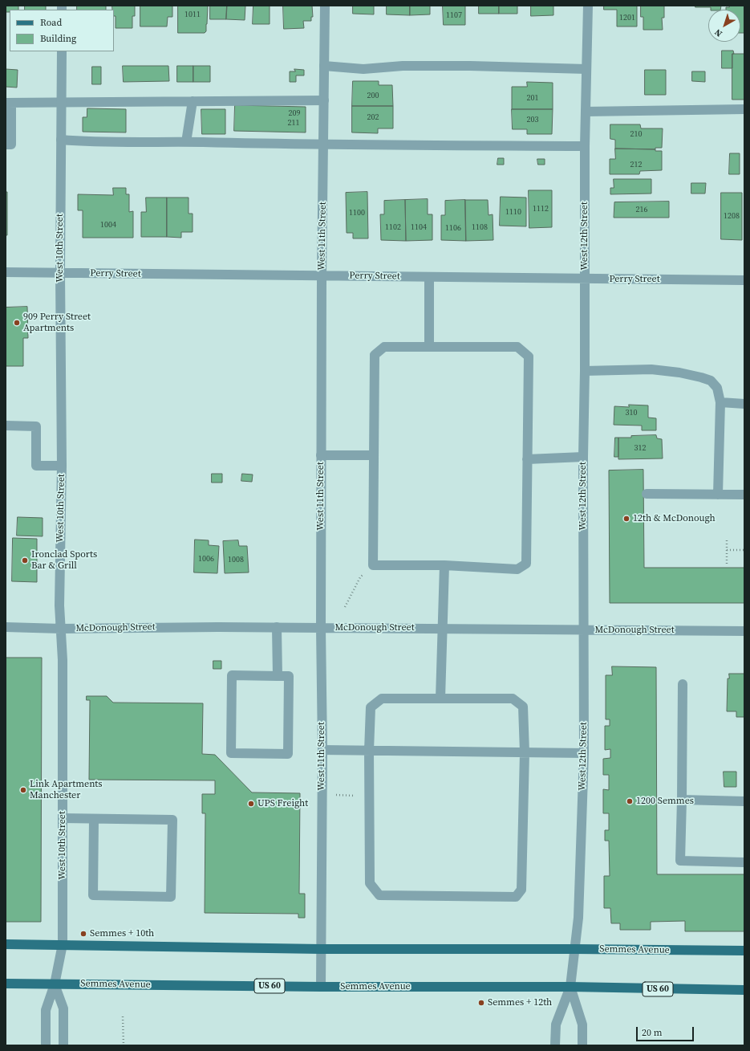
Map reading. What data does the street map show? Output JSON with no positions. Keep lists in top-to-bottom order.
{
  "streets": {
    "main road": ["Semmes Avenue", "US 60"],
    "street": [
      "West 11th Street",
      "West 12th Street",
      "West 10th Street",
      "Perry Street",
      "McDonough Street"
    ]
  },
  "crossings": [
    ["West 11th Street", "Perry Street"],
    ["West 11th Street", "McDonough Street"],
    ["West 11th Street", "Semmes Avenue"],
    ["West 12th Street", "Perry Street"],
    ["West 12th Street", "McDonough Street"],
    ["West 12th Street", "Semmes Avenue"],
    ["West 10th Street", "Perry Street"],
    ["West 10th Street", "McDonough Street"],
    ["West 10th Street", "Semmes Avenue"]
  ],
  "places": [
    "909 Perry Street Apartments",
    "12th & McDonough",
    "Ironclad Sports Bar & Grill",
    "Link Apartments Manchester",
    "1200 Semmes",
    "UPS Freight",
    "Semmes + 10th",
    "Semmes + 12th"
  ],
  "house_numbers": [
    "1011",
    "1107",
    "1201",
    "200",
    "201",
    "209",
    "202",
    "203",
    "211",
    "210",
    "212",
    "1112",
    "216",
    "1110",
    "1100",
    "1208",
    "1004",
    "1102",
    "1104",
    "1108",
    "1106",
    "310",
    "312",
    "1006",
    "1008"
  ],
  "legend": ["Road", "Building"],
  "scale_bar": "20 m",
  "north": "bottom left"
}
